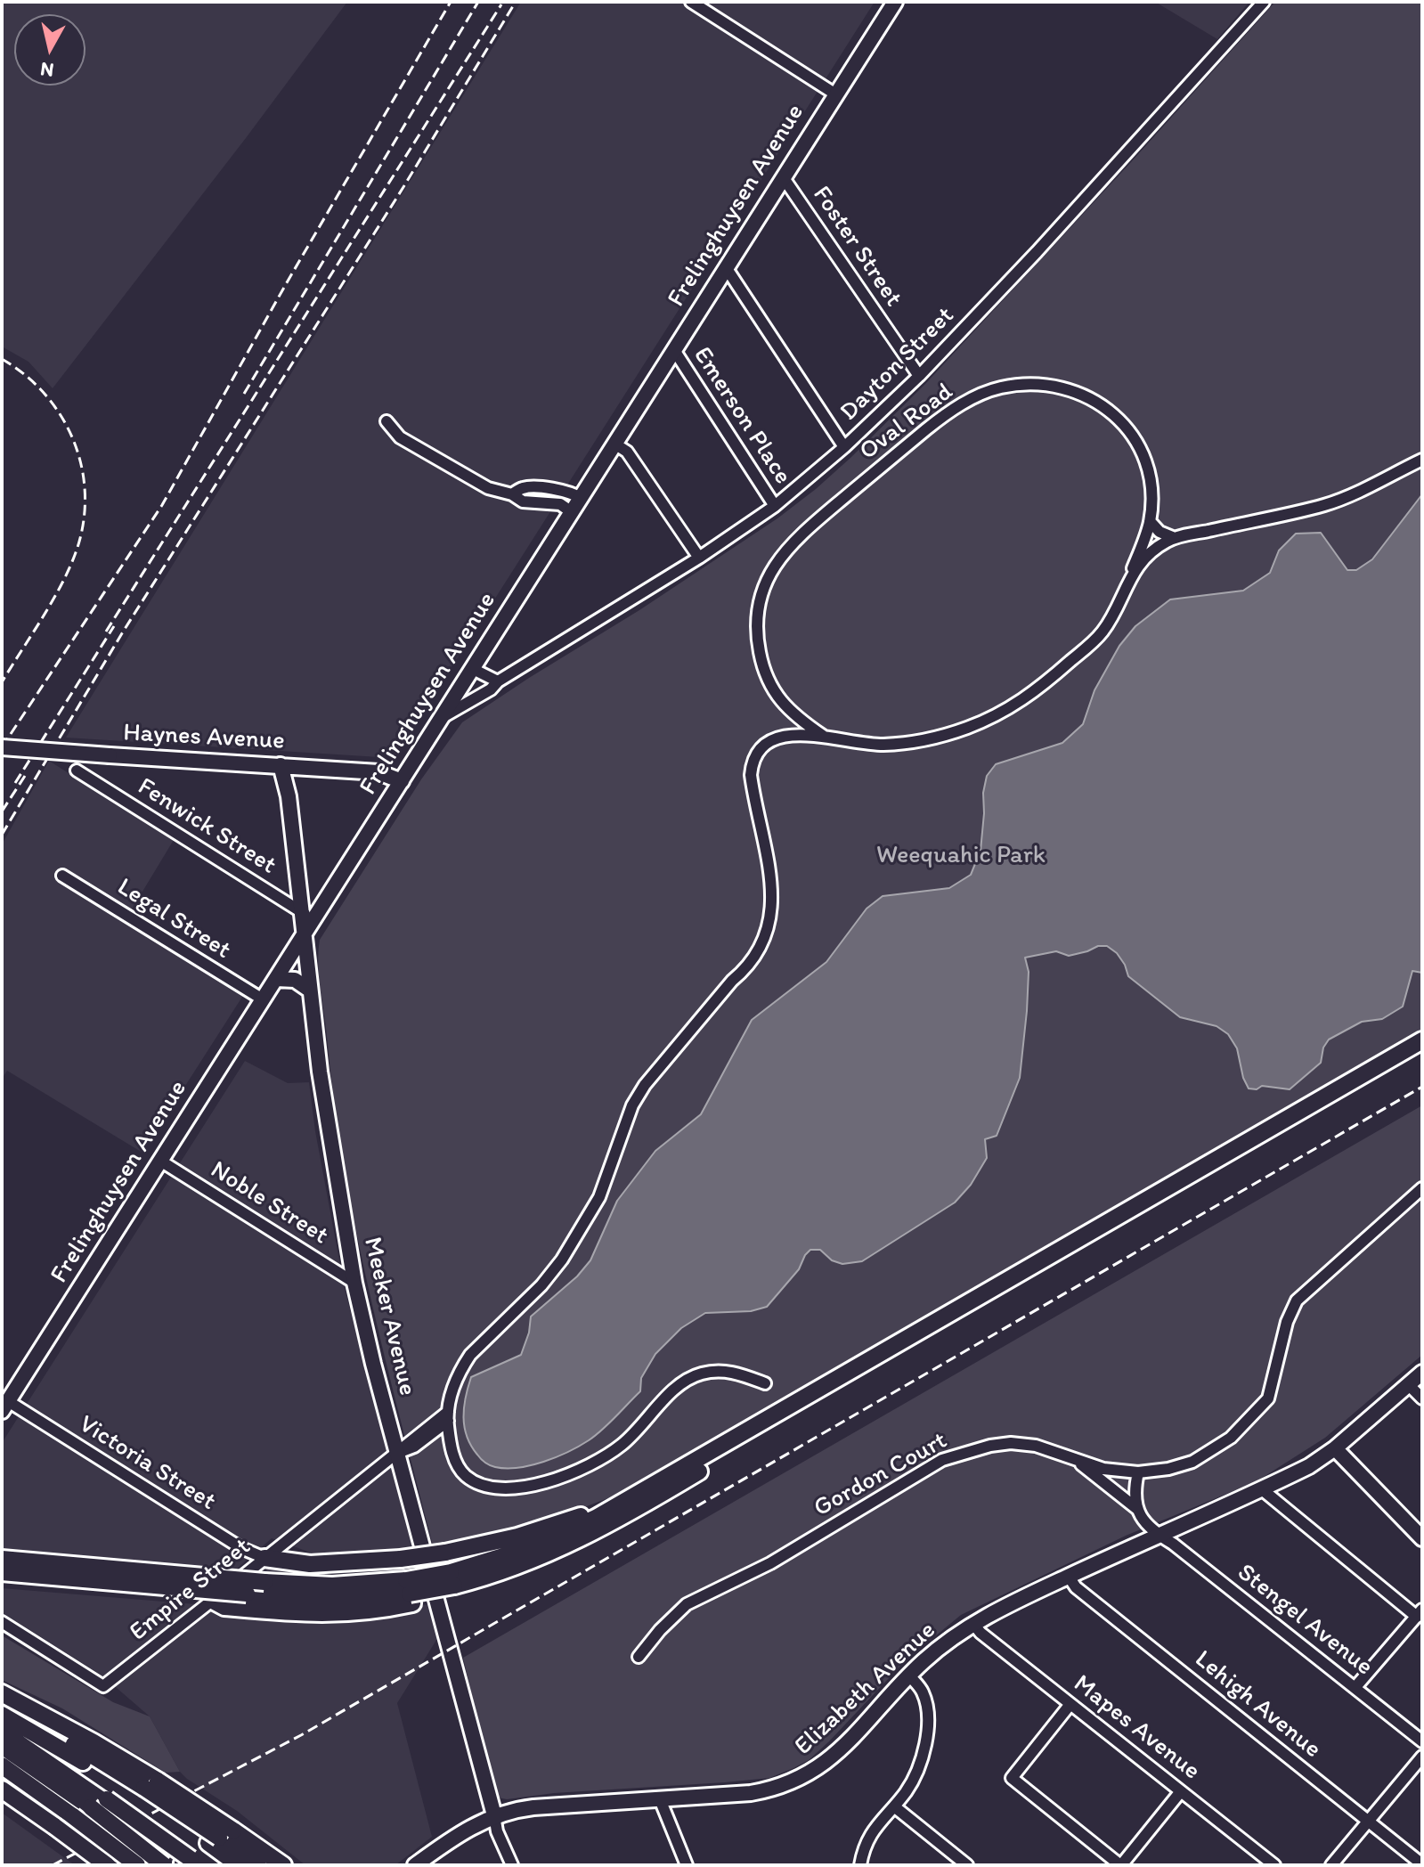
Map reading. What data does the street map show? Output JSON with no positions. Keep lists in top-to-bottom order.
{
  "streets": {
    "main road": [
      "Frelinghuysen Avenue",
      "Haynes Avenue",
      "Meeker Avenue",
      "Elizabeth Avenue"
    ],
    "street": [
      "Foster Street",
      "Dayton Street",
      "Emerson Place",
      "Oval Road",
      "Fenwick Street",
      "Legal Street",
      "Noble Street",
      "Victoria Street",
      "Gordon Court",
      "Empire Street",
      "Stengel Avenue",
      "Lehigh Avenue",
      "Mapes Avenue"
    ]
  },
  "crossings": [
    ["Frelinghuysen Avenue", "Foster Street"],
    ["Frelinghuysen Avenue", "Dayton Street"],
    ["Frelinghuysen Avenue", "Emerson Place"],
    ["Frelinghuysen Avenue", "Haynes Avenue"],
    ["Frelinghuysen Avenue", "Fenwick Street"],
    ["Frelinghuysen Avenue", "Legal Street"],
    ["Frelinghuysen Avenue", "Noble Street"],
    ["Frelinghuysen Avenue", "Meeker Avenue"],
    ["Frelinghuysen Avenue", "Victoria Street"],
    ["Foster Street", "Dayton Street"],
    ["Dayton Street", "Emerson Place"],
    ["Noble Street", "Meeker Avenue"],
    ["Meeker Avenue", "Empire Street"],
    ["Meeker Avenue", "Elizabeth Avenue"],
    ["Victoria Street", "Empire Street"],
    ["Gordon Court", "Stengel Avenue"],
    ["Stengel Avenue", "Elizabeth Avenue"],
    ["Elizabeth Avenue", "Lehigh Avenue"],
    ["Elizabeth Avenue", "Mapes Avenue"]
  ],
  "parks": ["Weequahic Park"],
  "north": "bottom"
}
